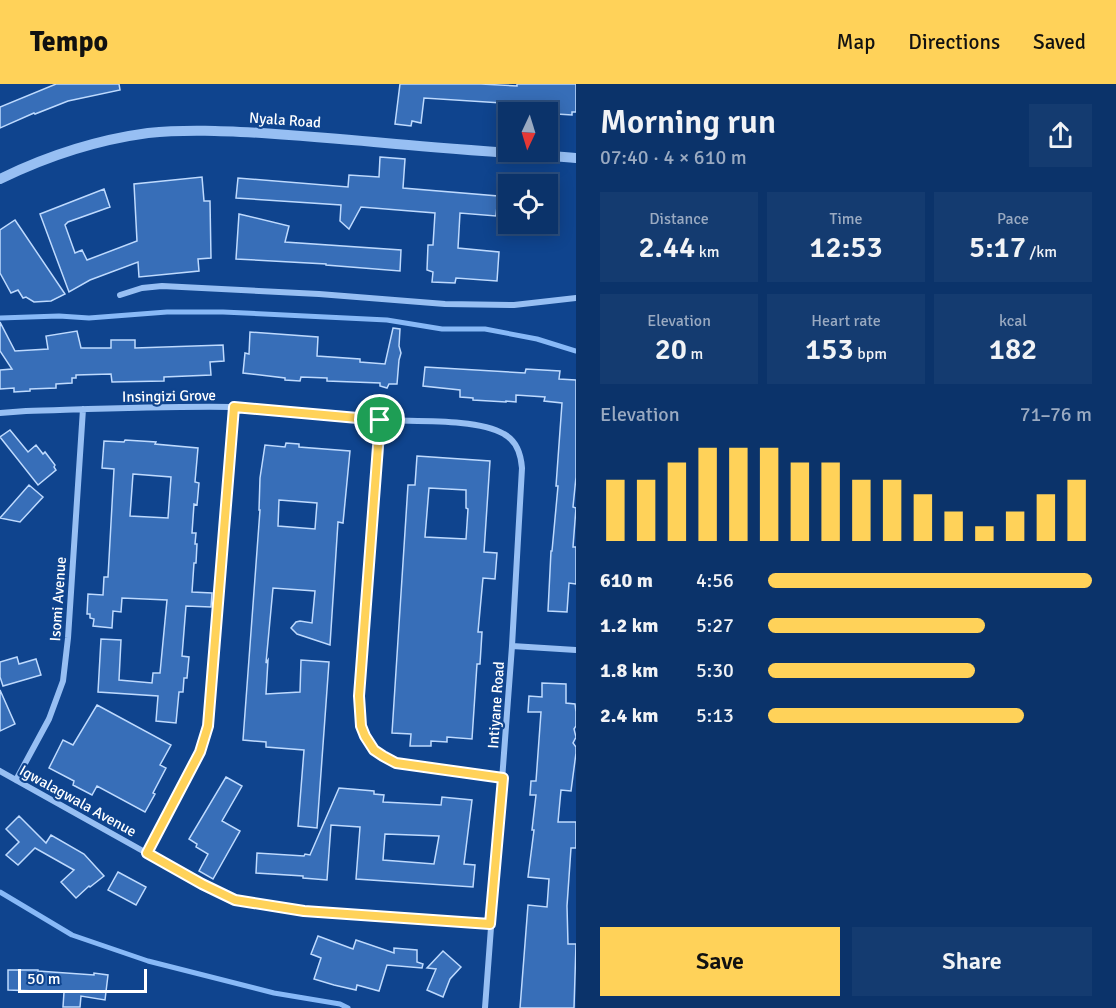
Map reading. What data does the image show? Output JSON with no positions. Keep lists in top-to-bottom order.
{
  "streets": {
    "street": [
      "Nyala Road",
      "Insingizi Grove",
      "Isomi Avenue",
      "Intiyane Road",
      "Igwalagwala Avenue"
    ]
  },
  "crossings": [
    ["Insingizi Grove", "Isomi Avenue"],
    ["Insingizi Grove", "Intiyane Road"],
    ["Isomi Avenue", "Igwalagwala Avenue"],
    ["Intiyane Road", "Igwalagwala Avenue"]
  ],
  "scale_bar": "50 m",
  "north": "bottom",
  "page": {
    "header": "Tempo",
    "nav": ["Map", "Directions", "Saved"],
    "heading": ["Morning run", "07:40 · 4 × 610 m"],
    "stats": [
      ["Distance", "2.44 km"],
      ["Time", "12:53"],
      ["Pace", "5:17 /km"],
      ["Elevation", "20 m"],
      ["Heart rate", "153 bpm"],
      ["kcal", "182"]
    ],
    "chart": ["Elevation", "71–76 m"],
    "list": [
      {
        "name": "610 m",
        "note": "4:56"
      },
      {
        "name": "1.2 km",
        "note": "5:27"
      },
      {
        "name": "1.8 km",
        "note": "5:30"
      },
      {
        "name": "2.4 km",
        "note": "5:13"
      }
    ],
    "buttons": ["Save", "Share"],
    "scale": "50 m"
  }
}
